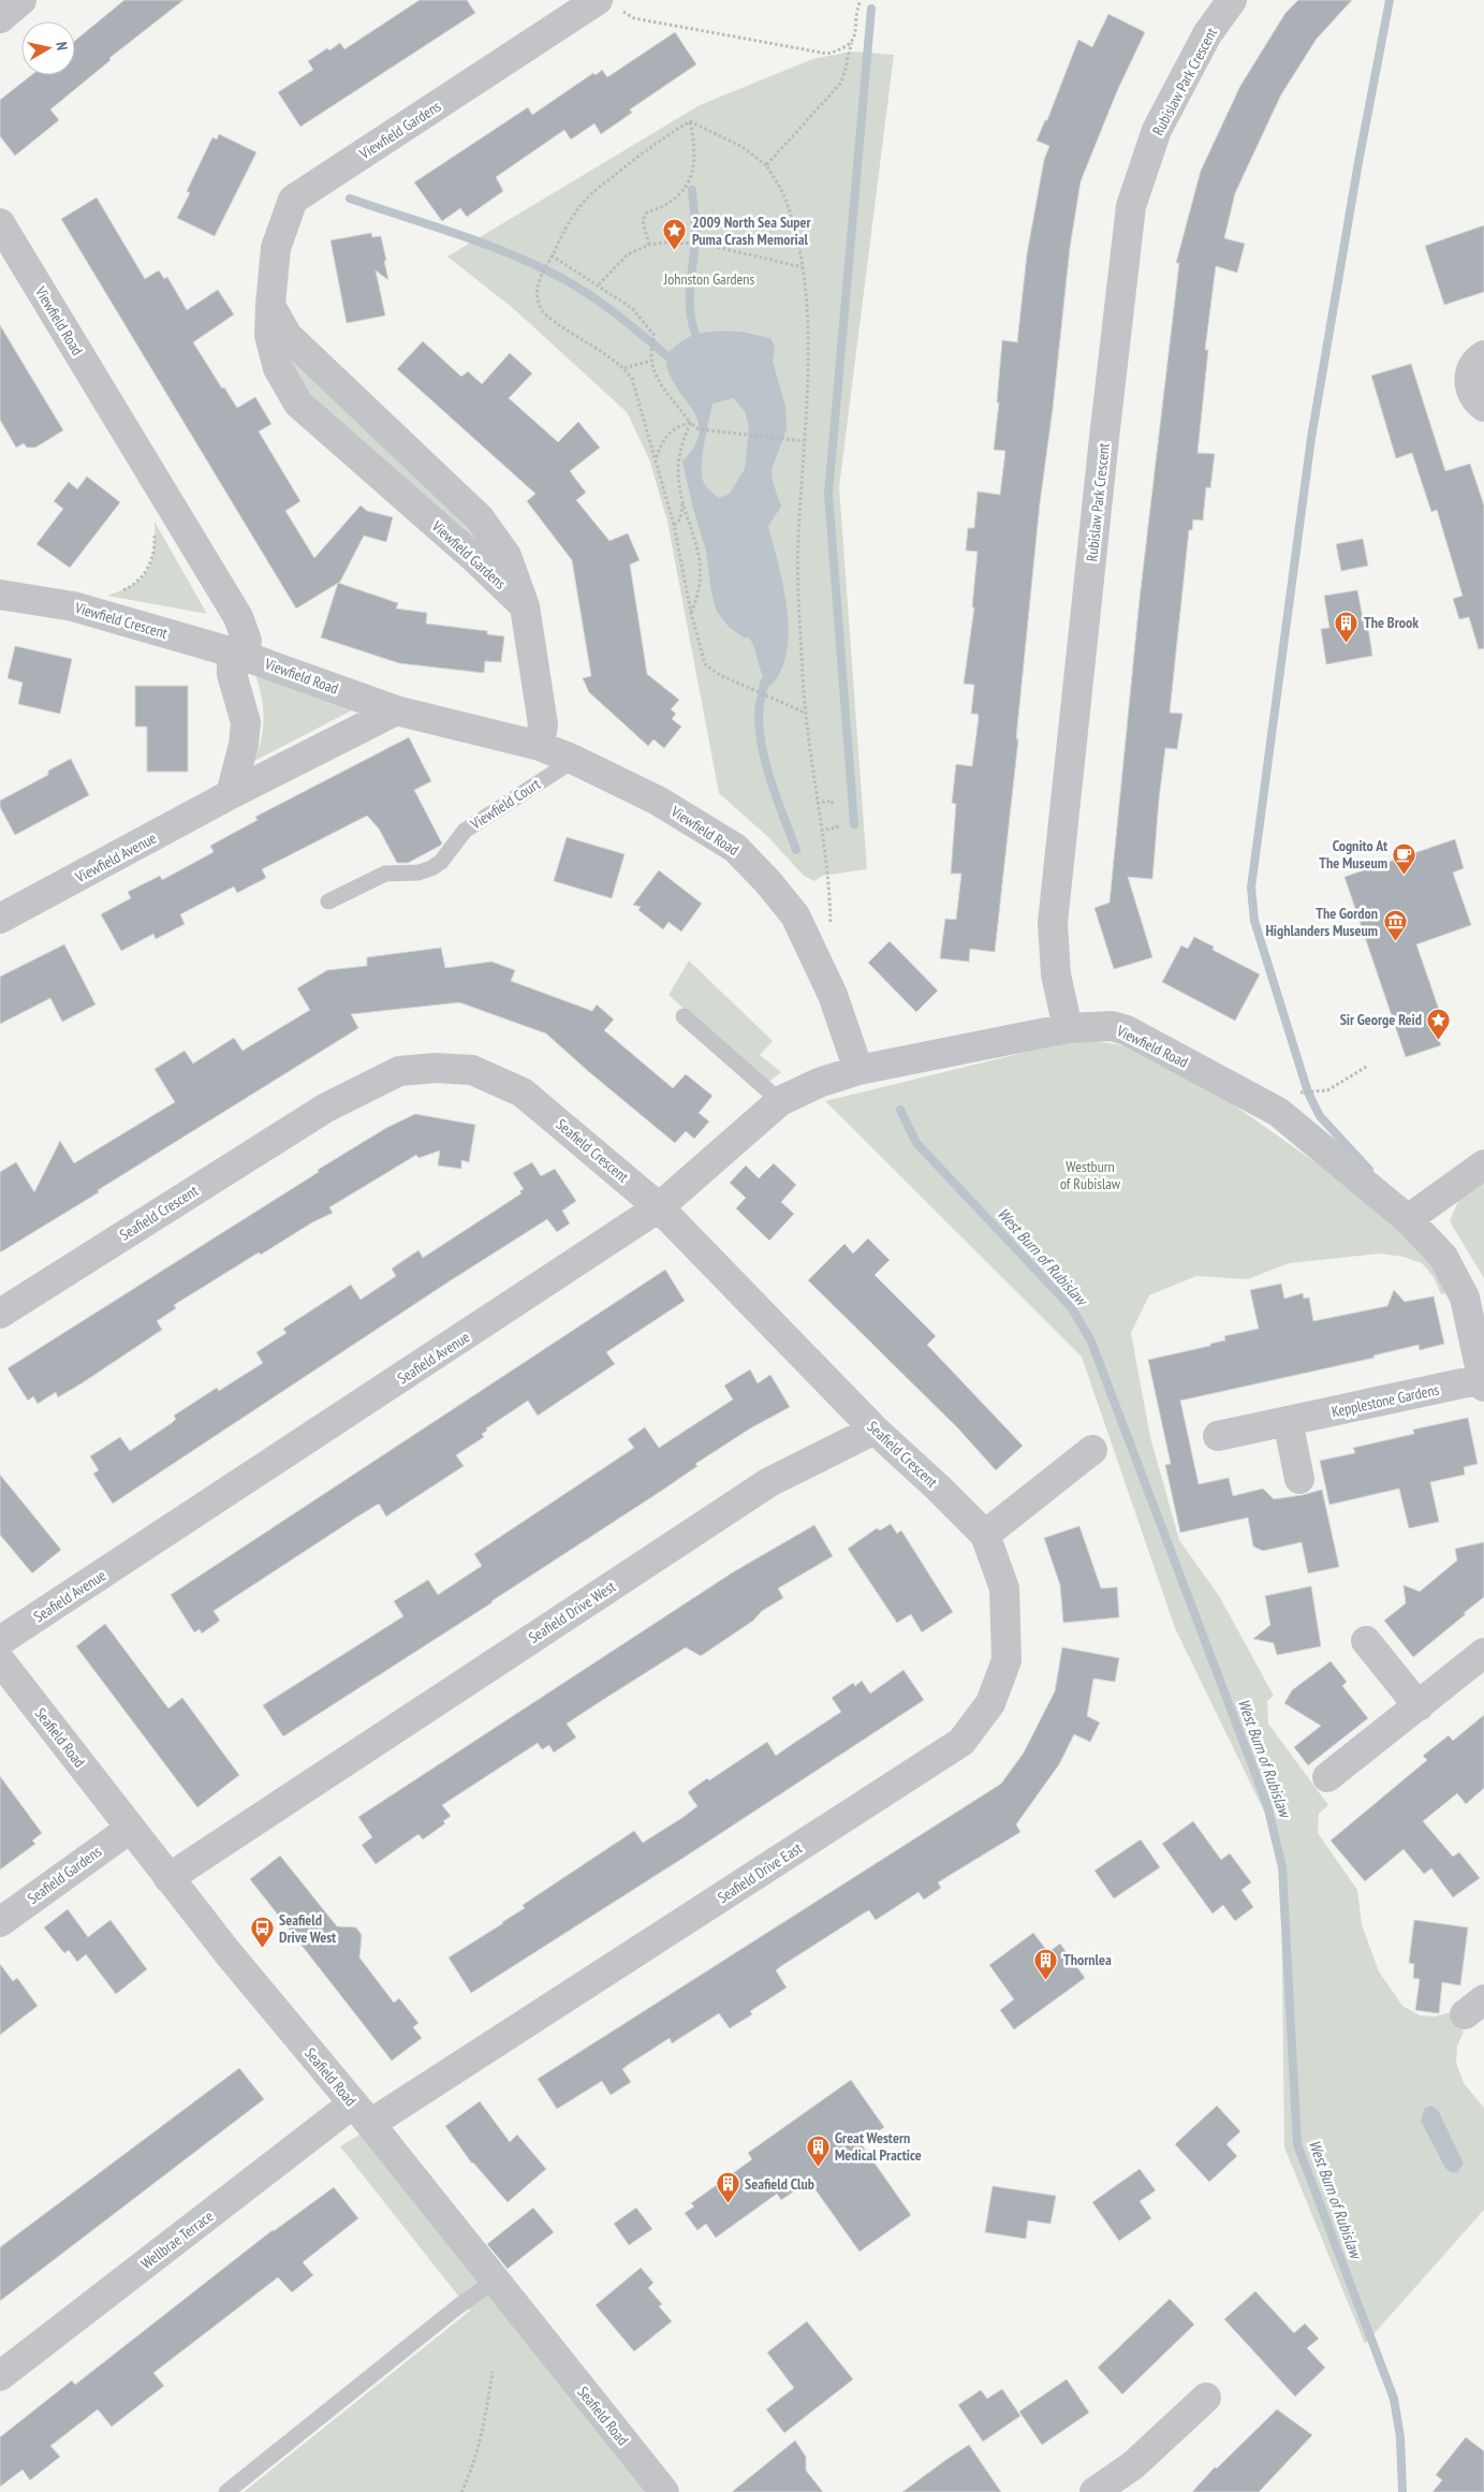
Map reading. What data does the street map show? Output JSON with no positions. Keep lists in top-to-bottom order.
{
  "streets": {
    "street": [
      "Rubislaw Park Crescent",
      "Viewfield Gardens",
      "Viewfield Road",
      "Viewfield Crescent",
      "Viewfield Avenue",
      "Seafield Crescent",
      "Seafield Avenue",
      "Kepplestone Gardens",
      "Seafield Drive West",
      "Seafield Road",
      "Seafield Drive East",
      "Seafield Gardens",
      "Wellbrae Terrace"
    ],
    "lane": ["Viewfield Court"]
  },
  "crossings": [
    ["Rubislaw Park Crescent", "Viewfield Road"],
    ["Viewfield Gardens", "Viewfield Road"],
    ["Viewfield Road", "Viewfield Crescent"],
    ["Viewfield Road", "Viewfield Court"],
    ["Viewfield Road", "Viewfield Avenue"],
    ["Viewfield Road", "Seafield Avenue"],
    ["Viewfield Road", "Kepplestone Gardens"],
    ["Seafield Crescent", "Seafield Avenue"],
    ["Seafield Crescent", "Seafield Drive West"],
    ["Seafield Crescent", "Seafield Drive East"],
    ["Seafield Drive West", "Seafield Road"],
    ["Seafield Road", "Seafield Drive East"],
    ["Seafield Road", "Seafield Gardens"],
    ["Seafield Road", "Wellbrae Terrace"],
    ["Seafield Drive East", "Wellbrae Terrace"]
  ],
  "water": ["West Burn of Rubislaw"],
  "parks": ["Johnston Gardens", "Westburn of Rubislaw"],
  "places": {
    "place": ["2009 North Sea Super Puma Crash Memorial", "Sir George Reid"],
    "building": [
      "The Brook",
      "Thornlea",
      "Great Western Medical Practice",
      "Seafield Club"
    ],
    "cafe": ["Cognito At The Museum"],
    "museum": ["The Gordon Highlanders Museum"],
    "bus stop": ["Seafield Drive West"]
  },
  "north": "right"
}
